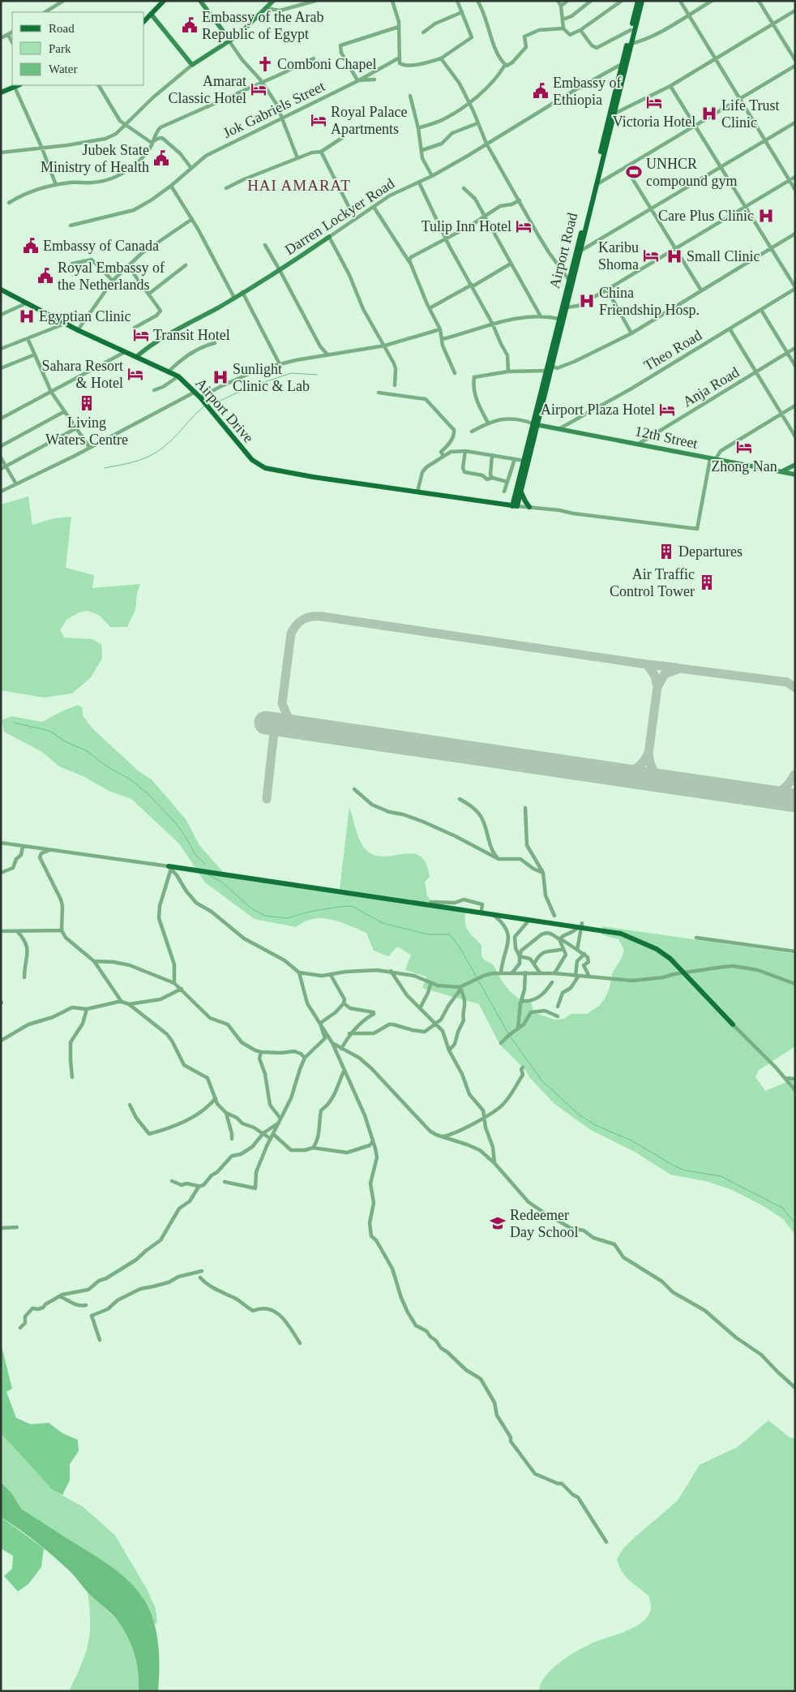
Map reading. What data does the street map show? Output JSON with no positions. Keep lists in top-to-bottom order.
{
  "streets": {
    "main road": ["Airport Road", "Airport Drive"],
    "street": [
      "Jok Gabriels Street",
      "Darren Lockyer Road",
      "Theo Road",
      "Anja Road",
      "12th Street"
    ]
  },
  "crossings": [
    ["Darren Lockyer Road", "Airport Road"],
    ["Darren Lockyer Road", "Airport Drive"],
    ["Airport Road", "Airport Drive"],
    ["Airport Road", "12th Street"],
    ["Theo Road", "12th Street"],
    ["Anja Road", "12th Street"]
  ],
  "districts": ["HAI AMARAT"],
  "places": {
    "public building": [
      "Embassy of the Arab Republic of Egypt",
      "Embassy of Ethiopia",
      "Jubek State Ministry of Health",
      "Embassy of Canada",
      "Royal Embassy of the Netherlands"
    ],
    "church": ["Comboni Chapel"],
    "hotel": [
      "Amarat Classic Hotel",
      "Victoria Hotel",
      "Royal Palace Apartments",
      "Tulip Inn Hotel",
      "Karibu Shoma",
      "Transit Hotel",
      "Sahara Resort & Hotel",
      "Airport Plaza Hotel",
      "Zhong Nan"
    ],
    "hospital": [
      "Life Trust Clinic",
      "Care Plus Clinic",
      "Small Clinic",
      "China Friendship Hosp.",
      "Egyptian Clinic",
      "Sunlight Clinic & Lab"
    ],
    "sports": ["UNHCR compound gym"],
    "building": ["Living Waters Centre", "Departures", "Air Traffic Control Tower"],
    "school or university": ["Redeemer Day School"]
  },
  "legend": ["Road", "Park", "Water"]
}
